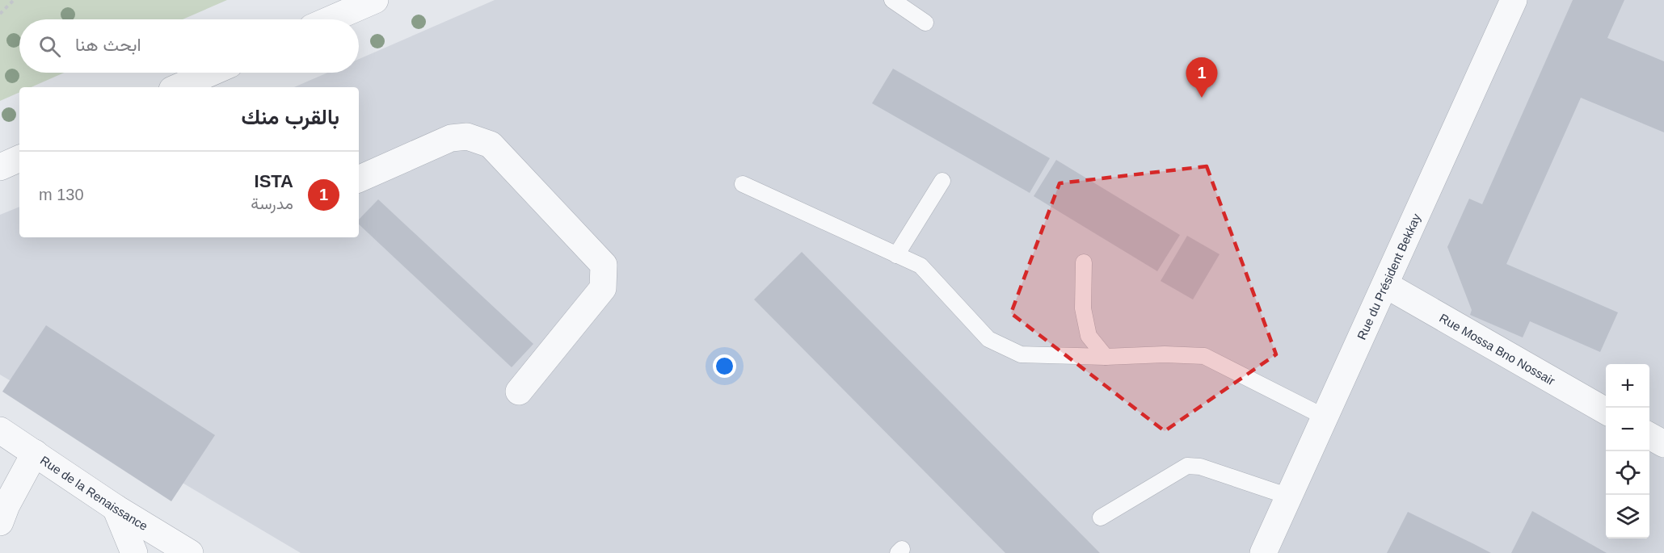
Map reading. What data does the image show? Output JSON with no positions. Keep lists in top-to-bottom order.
{
  "streets": {
    "street": ["Rue du Président Bekkay", "Rue Mossa Bno Nossair", "Rue de la Renaissance"]
  },
  "crossings": [
    ["Rue du Président Bekkay", "Rue Mossa Bno Nossair"]
  ],
  "page": {
    "search": "ابحث هنا",
    "pins": "1",
    "heading": "بالقرب منك",
    "list": [
      {
        "mark": "1",
        "name": "ISTA",
        "note": "مدرسة",
        "value": "130 m"
      }
    ],
    "map_buttons": ["+", "−"]
  }
}
